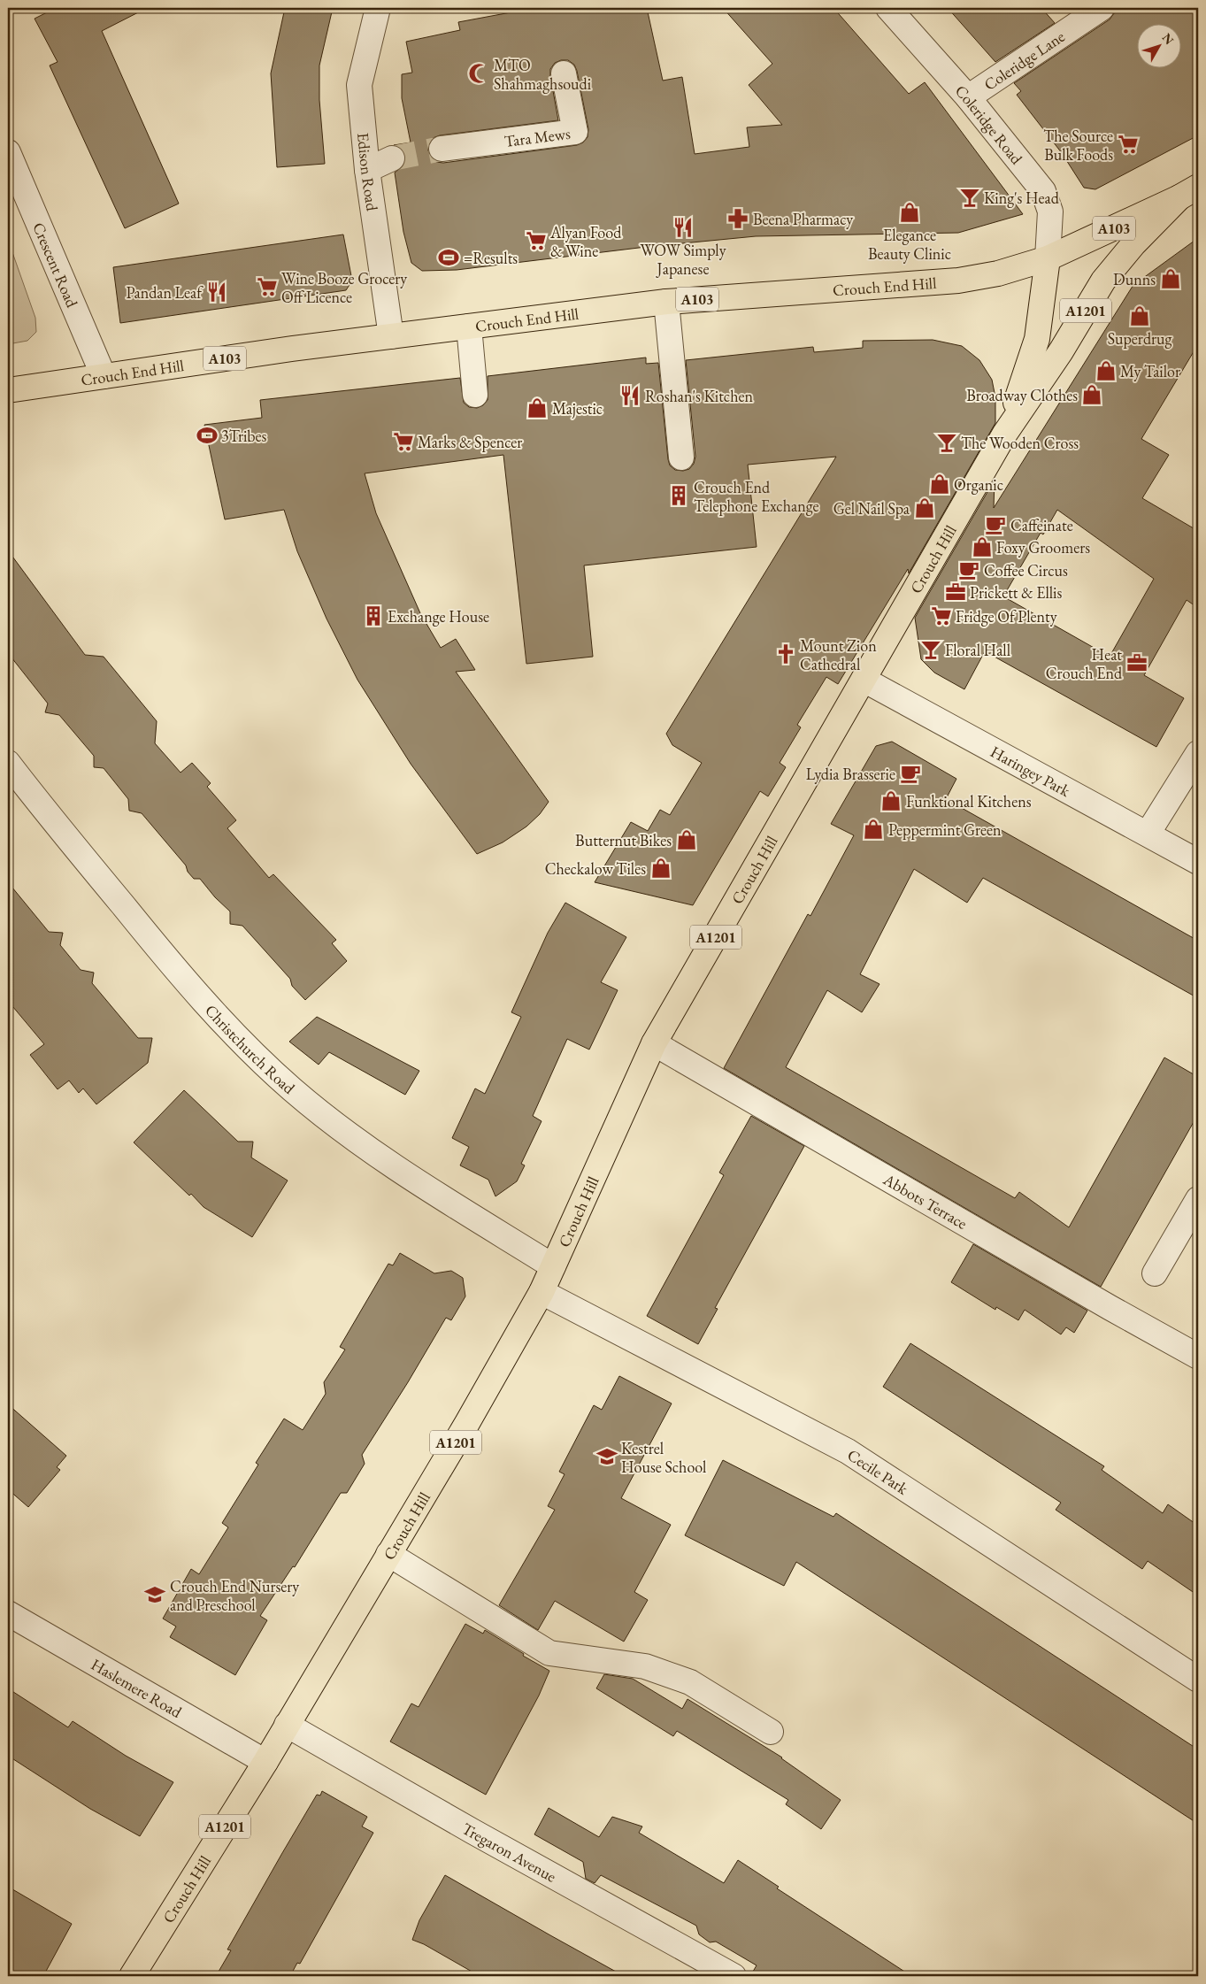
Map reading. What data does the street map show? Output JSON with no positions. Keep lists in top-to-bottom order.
{
  "streets": {
    "main road": [
      "A103",
      "Crouch End Hill",
      "A1201",
      "Crouch Hill"
    ],
    "street": [
      "Coleridge Lane",
      "Coleridge Road",
      "Tara Mews",
      "Edison Road",
      "Crescent Road",
      "Haringey Park",
      "Christchurch Road",
      "Abbots Terrace",
      "Cecile Park",
      "Haslemere Road",
      "Tregaron Avenue"
    ]
  },
  "crossings": [
    ["Coleridge Lane", "Coleridge Road"],
    ["Coleridge Road", "A103"],
    ["Coleridge Road", "Crouch End Hill"],
    ["Coleridge Road", "Crouch Hill"],
    ["Edison Road", "Crouch End Hill"],
    ["A103", "Crouch End Hill"],
    ["A103", "Crouch Hill"],
    ["Crescent Road", "Crouch End Hill"],
    ["Crouch End Hill", "Crouch Hill"],
    ["Crouch Hill", "Haringey Park"],
    ["Crouch Hill", "Christchurch Road"],
    ["Crouch Hill", "Abbots Terrace"],
    ["Crouch Hill", "Cecile Park"],
    ["Crouch Hill", "Haslemere Road"],
    ["Crouch Hill", "Tregaron Avenue"]
  ],
  "places": {
    "mosque": ["MTO Shahmaghsoudi"],
    "supermarket": [
      "The Source Bulk Foods",
      "Alyan Food & Wine",
      "Wine Booze Grocery Off Licence",
      "Marks & Spencer",
      "Fridge Of Plenty"
    ],
    "bar": ["King's Head", "The Wooden Cross", "Floral Hall"],
    "shop": [
      "Elegance Beauty Clinic",
      "Dunns",
      "Superdrug",
      "My Tailor",
      "Broadway Clothes",
      "Majestic",
      "Organic",
      "Gel Nail Spa",
      "Foxy Groomers",
      "Funktional Kitchens",
      "Peppermint Green",
      "Butternut Bikes",
      "Checkalow Tiles"
    ],
    "pharmacy": ["Beena Pharmacy"],
    "restaurant": ["WOW Simply Japanese", "Pandan Leaf", "Roshan's Kitchen"],
    "sports": ["=Results", "3Tribes"],
    "building": ["Crouch End Telephone Exchange", "Exchange House"],
    "cafe": ["Caffeinate", "Coffee Circus", "Lydia Brasserie"],
    "office": ["Prickett & Ellis", "Heat Crouch End"],
    "church": ["Mount Zion Cathedral"],
    "school or university": ["Kestrel House School", "Crouch End Nursery and Preschool"]
  },
  "north": "top right"
}
